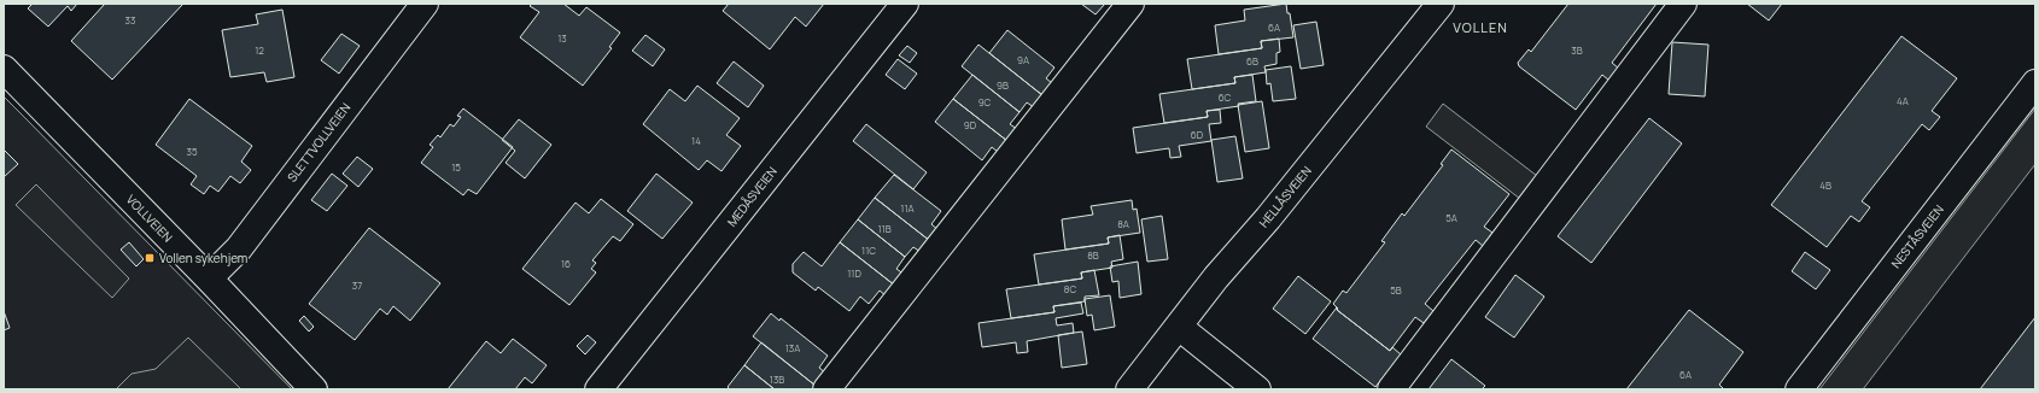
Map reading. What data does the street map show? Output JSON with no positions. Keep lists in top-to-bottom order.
{
  "streets": {
    "street": [
      "SLETTVOLLVEIEN",
      "MEDÅSVEIEN",
      "HELLÅSVEIEN",
      "VOLLVEIEN",
      "NESTÅSVEIEN"
    ]
  },
  "crossings": [
    ["SLETTVOLLVEIEN", "VOLLVEIEN"]
  ],
  "districts": ["VOLLEN"],
  "places": {
    "transit": ["Vollen sykehjem"]
  },
  "house_numbers": [
    "33",
    "6A",
    "13",
    "12",
    "3B",
    "9A",
    "6B",
    "9B",
    "6C",
    "4A",
    "9C",
    "9D",
    "6D",
    "14",
    "35",
    "15",
    "4B",
    "11A",
    "5A",
    "8A",
    "11B",
    "11C",
    "8B",
    "16",
    "11D",
    "37",
    "8C",
    "5B",
    "13A",
    "6A",
    "13B"
  ]
}
